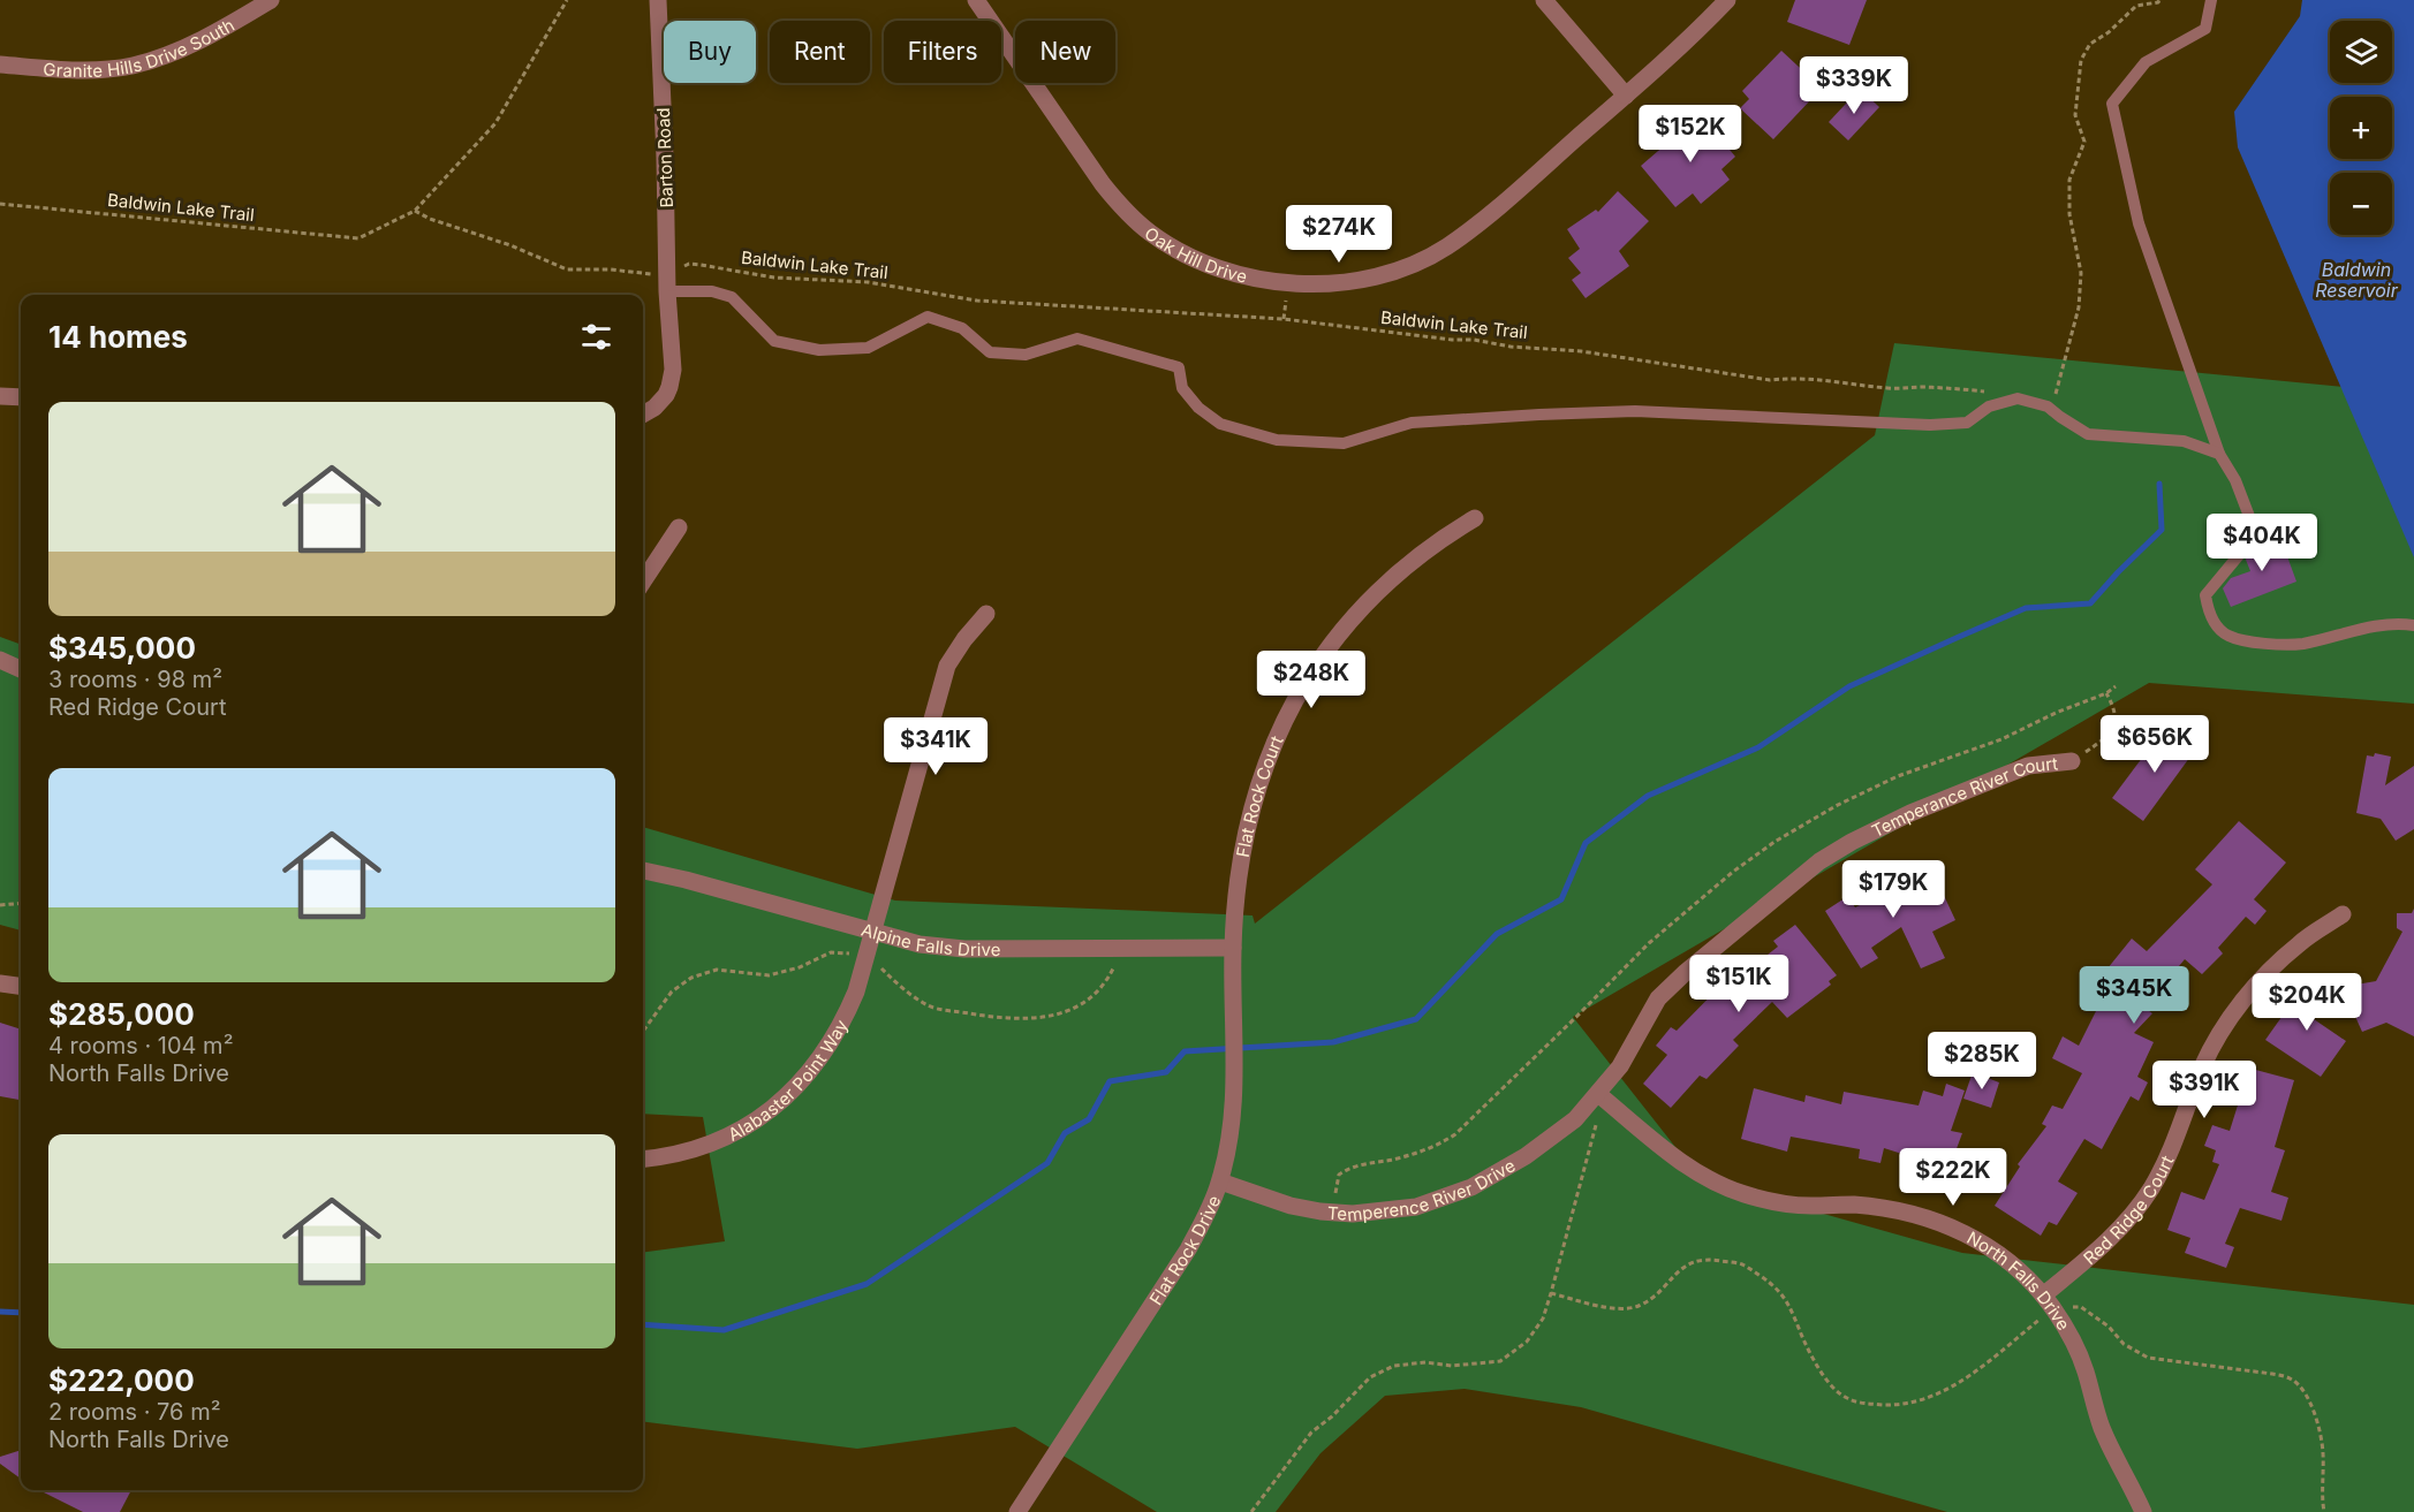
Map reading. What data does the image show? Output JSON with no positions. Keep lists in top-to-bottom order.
{
  "streets": {
    "street": [
      "Granite Hills Drive South",
      "Barton Road",
      "Oak Hill Drive",
      "Flat Rock Court",
      "Temperance River Court",
      "Alpine Falls Drive",
      "Alabaster Point Way",
      "Temperence River Drive",
      "Red Ridge Court",
      "Flat Rock Drive",
      "North Falls Drive"
    ],
    "path": ["Baldwin Lake Trail"]
  },
  "crossings": [
    ["Barton Road", "Baldwin Lake Trail"],
    ["Flat Rock Court", "Alpine Falls Drive"],
    ["Flat Rock Court", "Flat Rock Drive"],
    ["Temperance River Court", "Temperence River Drive"],
    ["Temperance River Court", "North Falls Drive"],
    ["Alpine Falls Drive", "Alabaster Point Way"],
    ["Alpine Falls Drive", "Flat Rock Drive"],
    ["Temperence River Drive", "Flat Rock Drive"],
    ["Temperence River Drive", "North Falls Drive"],
    ["Red Ridge Court", "North Falls Drive"]
  ],
  "water": ["Baldwin Reservoir"],
  "page": {
    "map_buttons": ["+", "−"],
    "chip": [
      "Buy",
      "Rent",
      "Filters",
      "New"
    ],
    "price": [
      "$339K",
      "$152K",
      "$274K",
      "$404K",
      "$248K",
      "$656K",
      "$341K",
      "$179K",
      "$151K",
      "$345K",
      "$204K",
      "$285K",
      "$391K",
      "$222K"
    ],
    "heading": "14 homes",
    "list": [
      {
        "name": "$345,000",
        "note": "3 rooms · 98 m² · Red Ridge Court"
      },
      {
        "name": "$285,000",
        "note": "4 rooms · 104 m² · North Falls Drive"
      },
      {
        "name": "$222,000",
        "note": "2 rooms · 76 m² · North Falls Drive"
      }
    ]
  }
}
